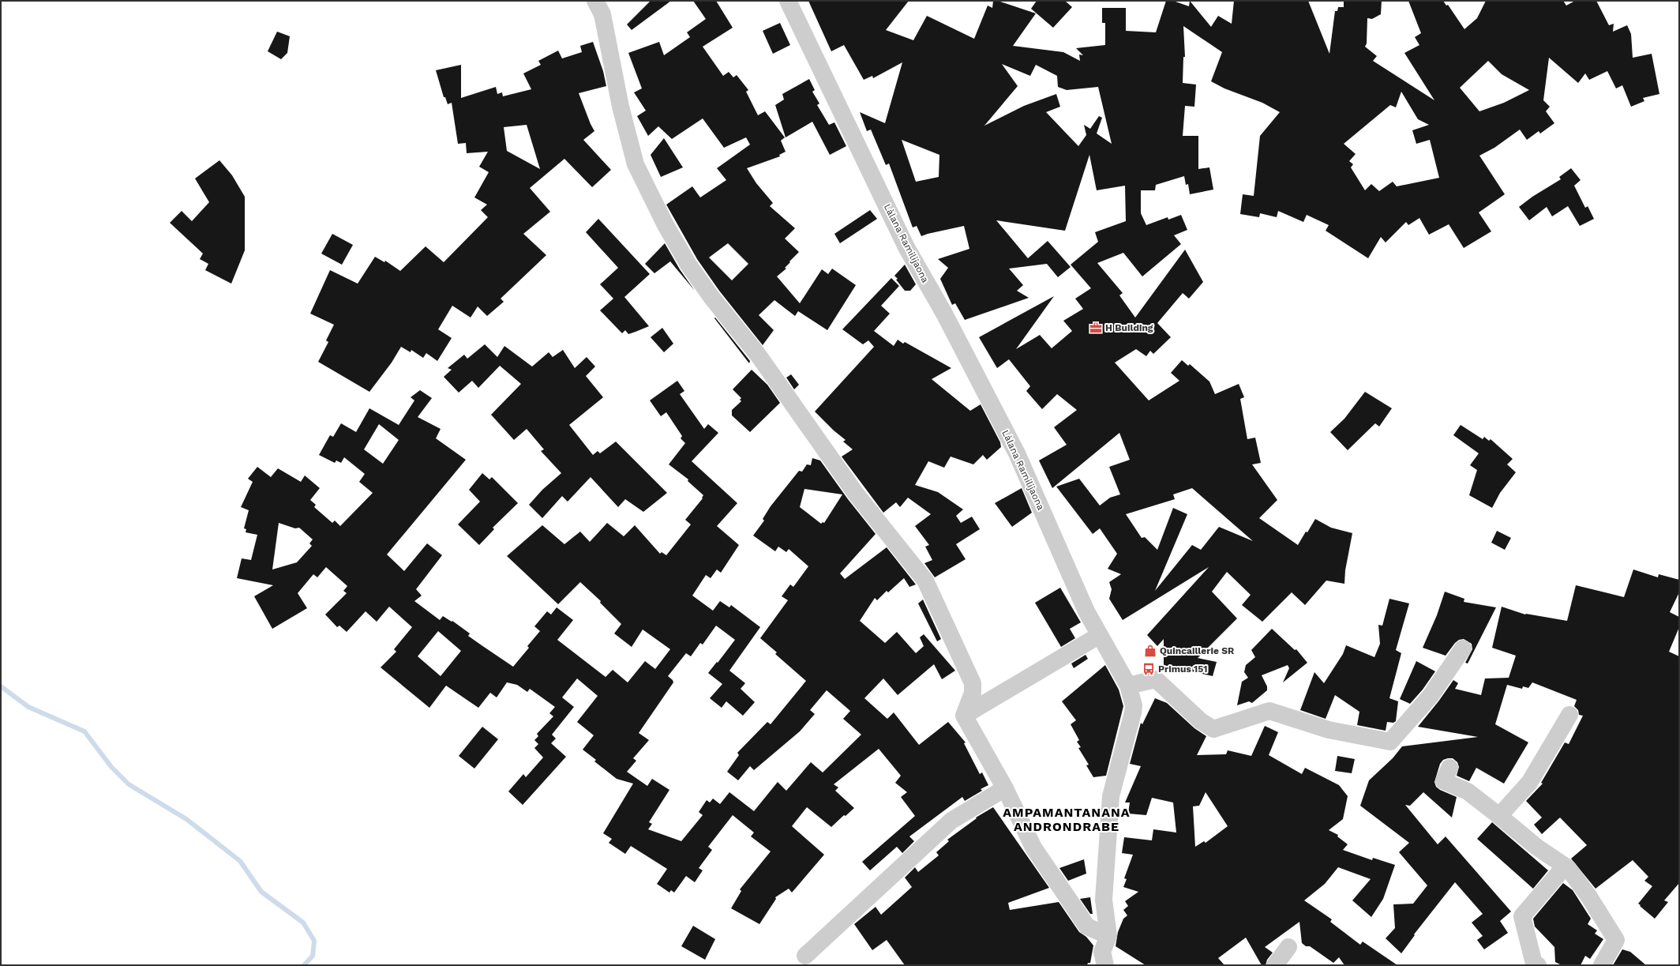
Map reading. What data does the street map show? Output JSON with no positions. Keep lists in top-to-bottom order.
{
  "streets": {
    "street": ["Làlana Ramilijaona"]
  },
  "districts": ["AMPAMANTANANA ANDRONDRABE"],
  "places": {
    "office": ["H Building"],
    "shop": ["Quincaillerie SR"],
    "bus stop": ["Primus 151"]
  }
}
